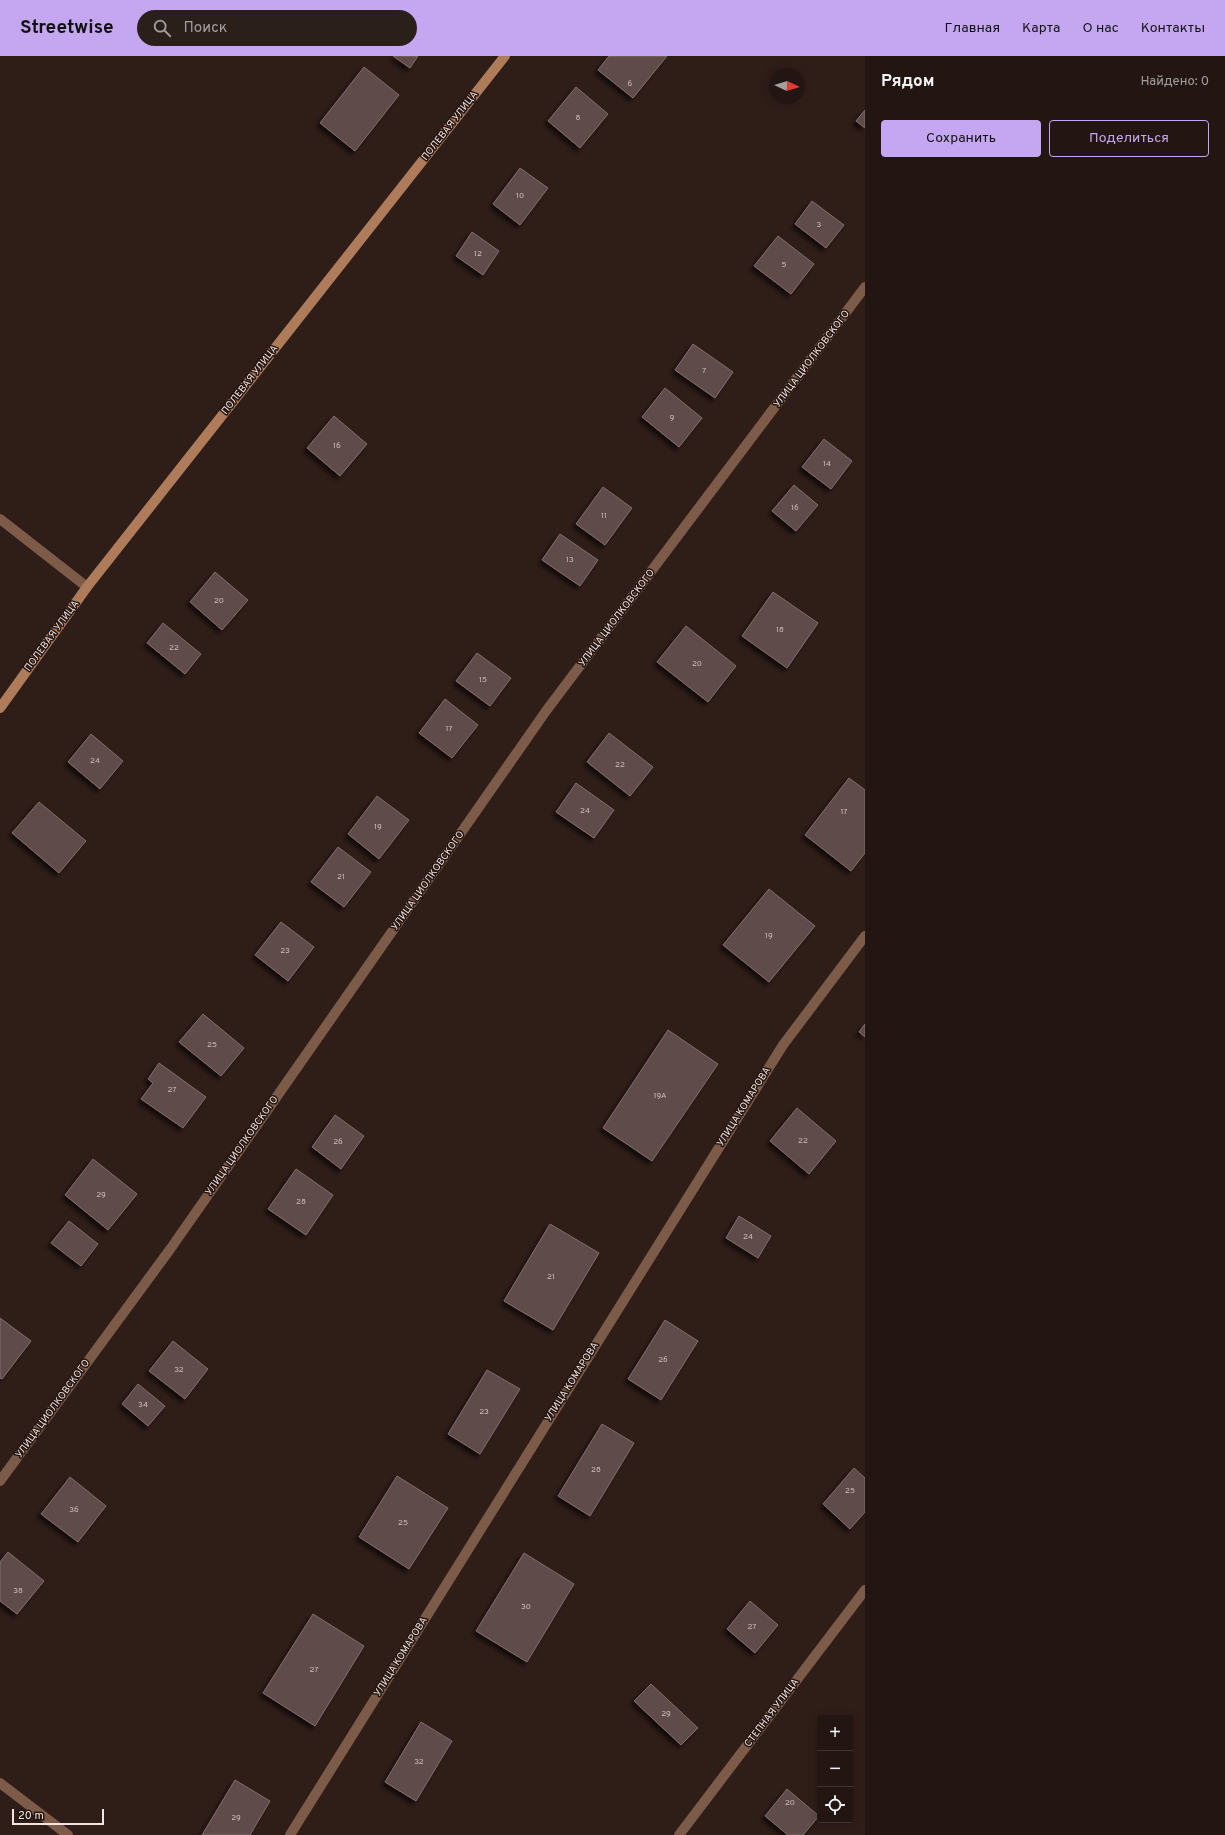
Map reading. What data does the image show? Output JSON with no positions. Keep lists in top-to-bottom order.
{
  "streets": {
    "street": [
      "ПОЛЕВАЯ УЛИЦА",
      "УЛИЦА ЦИОЛКОВСКОГО",
      "УЛИЦА КОМАРОВА",
      "СТЕПНАЯ УЛИЦА"
    ]
  },
  "house_numbers": [
    "6",
    "8",
    "10",
    "3",
    "12",
    "5",
    "7",
    "9",
    "16",
    "14",
    "16",
    "11",
    "13",
    "20",
    "18",
    "22",
    "20",
    "15",
    "17",
    "24",
    "22",
    "24",
    "17",
    "19",
    "21",
    "19",
    "23",
    "25",
    "27",
    "19А",
    "22",
    "26",
    "29",
    "28",
    "24",
    "21",
    "26",
    "32",
    "34",
    "23",
    "28",
    "25",
    "36",
    "25",
    "38",
    "30",
    "27",
    "27",
    "29",
    "32",
    "20",
    "29"
  ],
  "scale_bar": "20 m",
  "north": "right",
  "page": {
    "header": "Streetwise",
    "search": "Поиск",
    "nav": [
      "Главная",
      "Карта",
      "О нас",
      "Контакты"
    ],
    "heading": ["Рядом", "Найдено: 0"],
    "buttons": ["Сохранить", "Поделиться"],
    "map_buttons": ["+", "−"],
    "scale": "20 m"
  }
}
